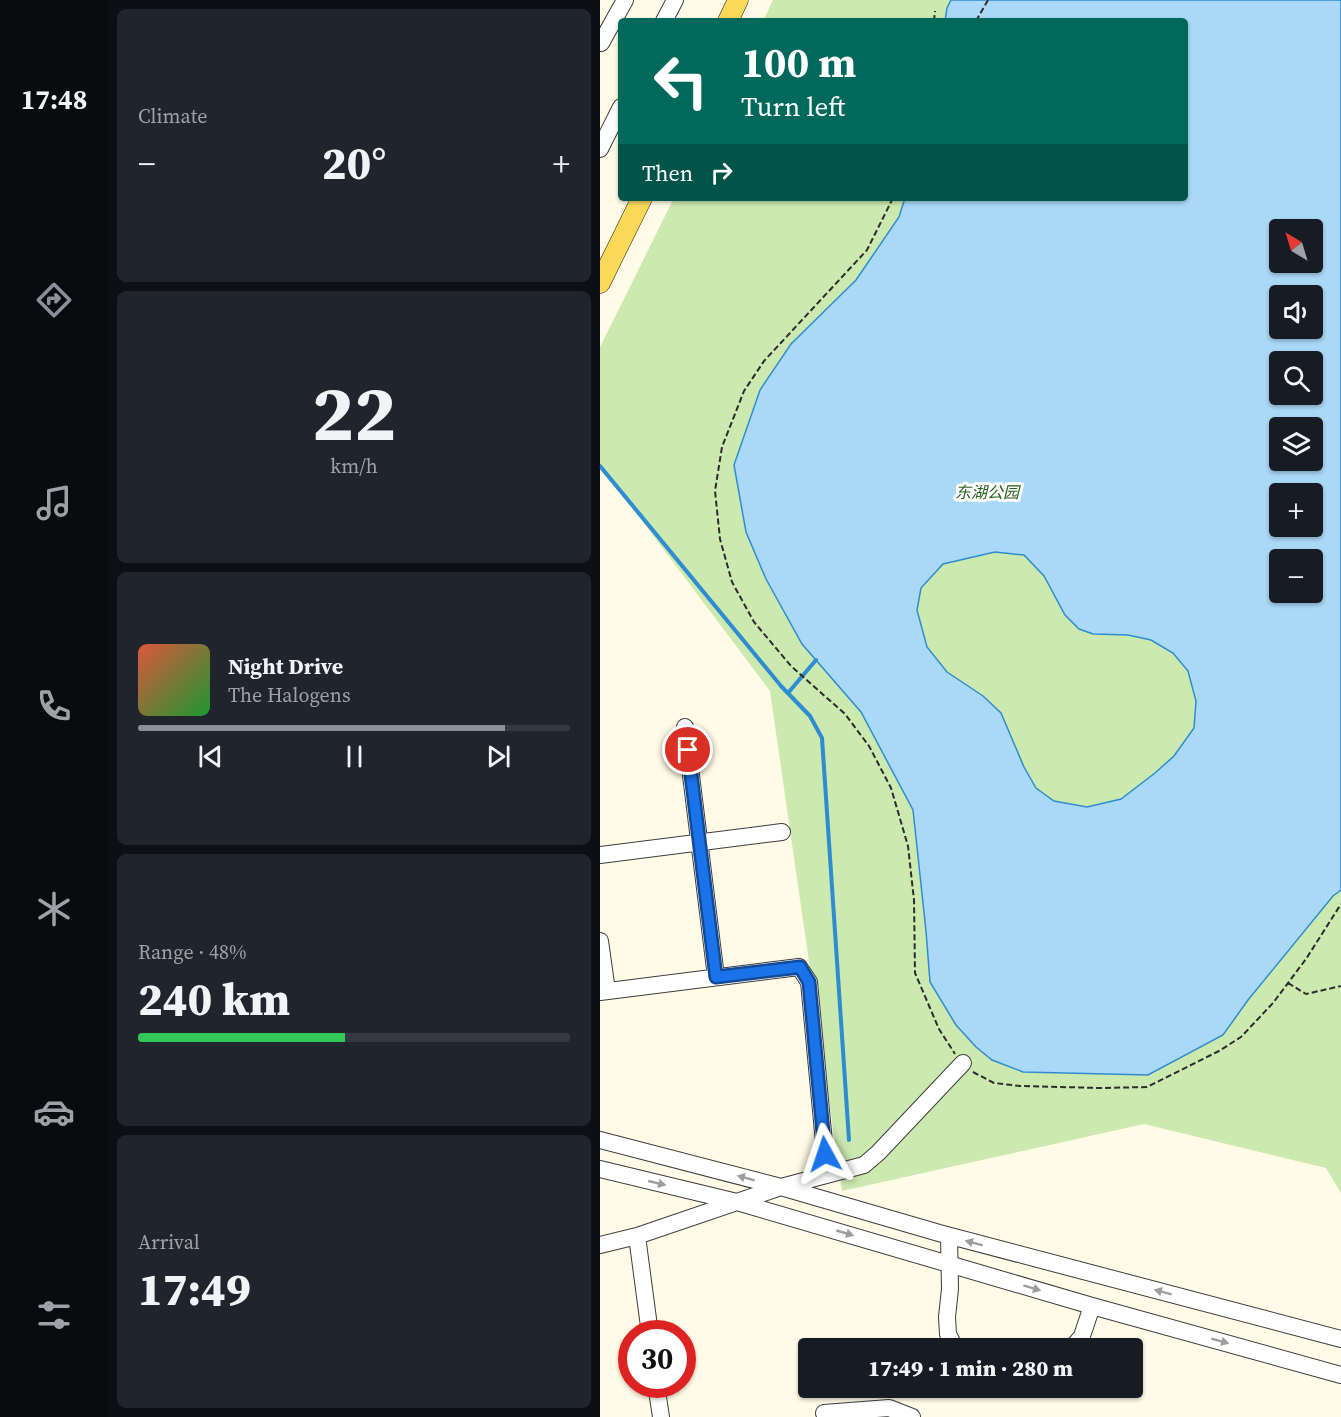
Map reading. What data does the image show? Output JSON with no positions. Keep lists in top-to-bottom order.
{
  "parks": ["东湖公园"],
  "north": "top left",
  "page": {
    "tabs": "17:48",
    "tile": [
      "Climate",
      ["22", "km/h"],
      ["Range · 48%", "240 km"],
      ["Arrival", "17:49"]
    ],
    "turn": ["100 m", "Turn left"],
    "heat": ["−", "20°", "+"],
    "then": "Then",
    "map_buttons": ["+", "−"],
    "song": ["Night Drive", "The Halogens"],
    "limit": "30",
    "trip": "17:49 · 1 min · 280 m"
  }
}
